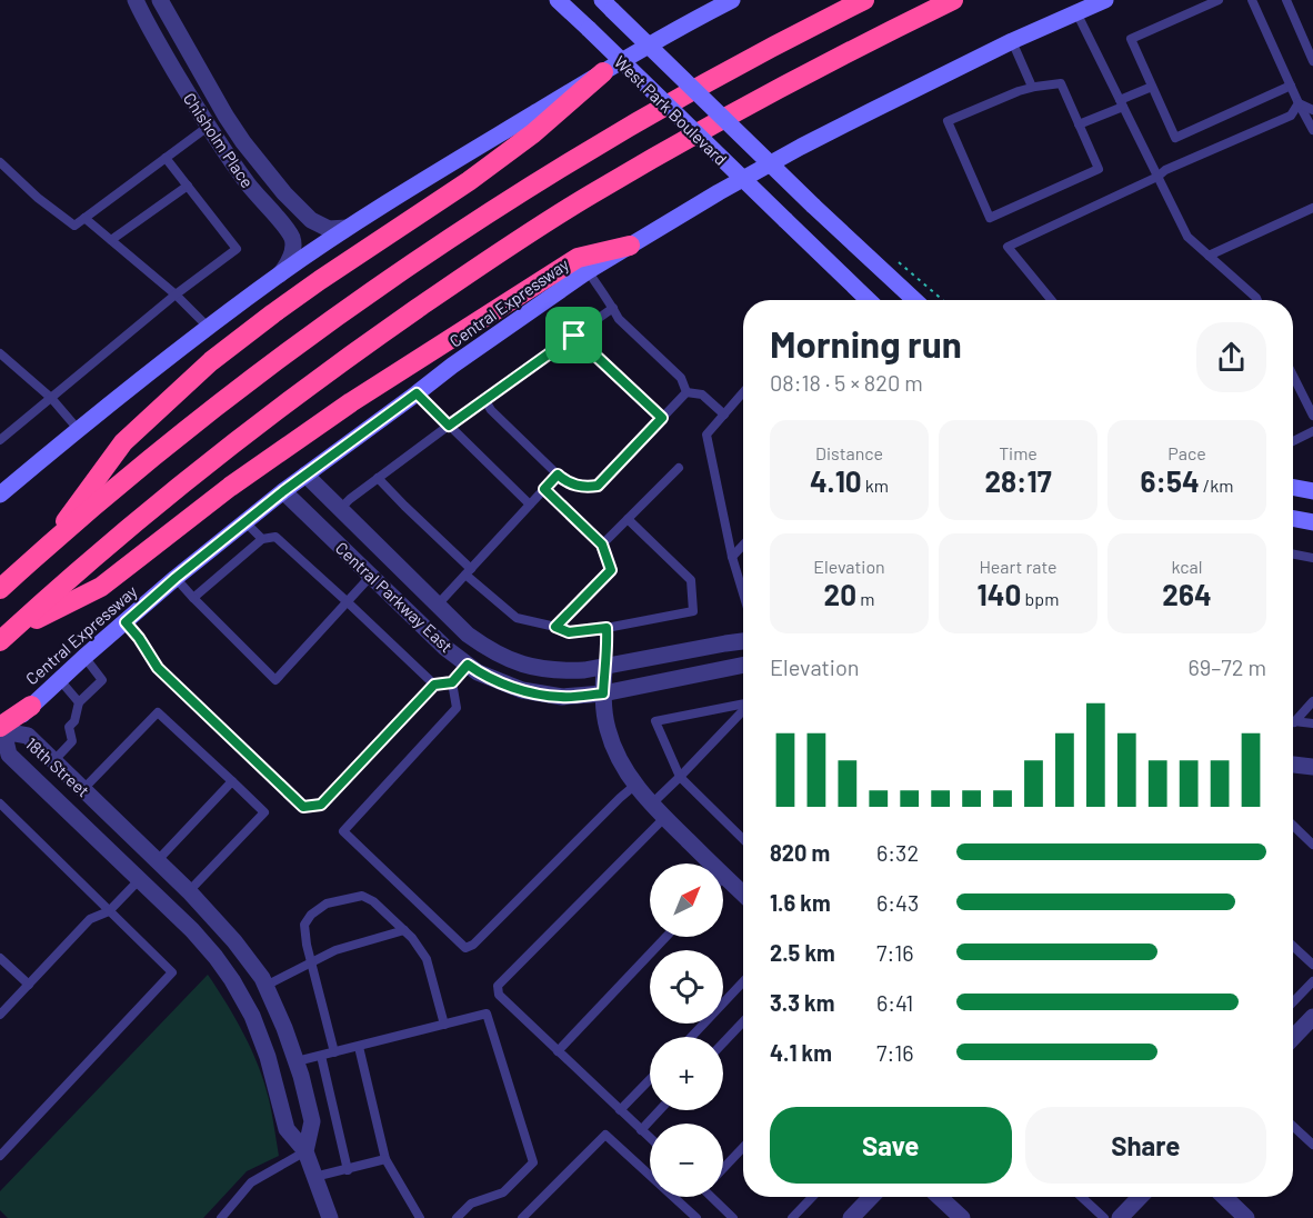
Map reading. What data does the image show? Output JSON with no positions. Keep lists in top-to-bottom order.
{
  "streets": {
    "main road": ["West Park Boulevard", "Central Expressway"],
    "street": ["Chisholm Place", "Central Parkway East", "18th Street"]
  },
  "crossings": [
    ["Central Expressway", "Central Parkway East"]
  ],
  "north": "top right",
  "page": {
    "heading": ["Morning run", "08:18 · 5 × 820 m"],
    "stats": [
      ["Distance", "4.10 km"],
      ["Time", "28:17"],
      ["Pace", "6:54 /km"],
      ["Elevation", "20 m"],
      ["Heart rate", "140 bpm"],
      ["kcal", "264"]
    ],
    "chart": ["Elevation", "69–72 m"],
    "list": [
      {
        "name": "820 m",
        "note": "6:32"
      },
      {
        "name": "1.6 km",
        "note": "6:43"
      },
      {
        "name": "2.5 km",
        "note": "7:16"
      },
      {
        "name": "3.3 km",
        "note": "6:41"
      },
      {
        "name": "4.1 km",
        "note": "7:16"
      }
    ],
    "map_buttons": ["+", "−"],
    "buttons": ["Save", "Share"]
  }
}
